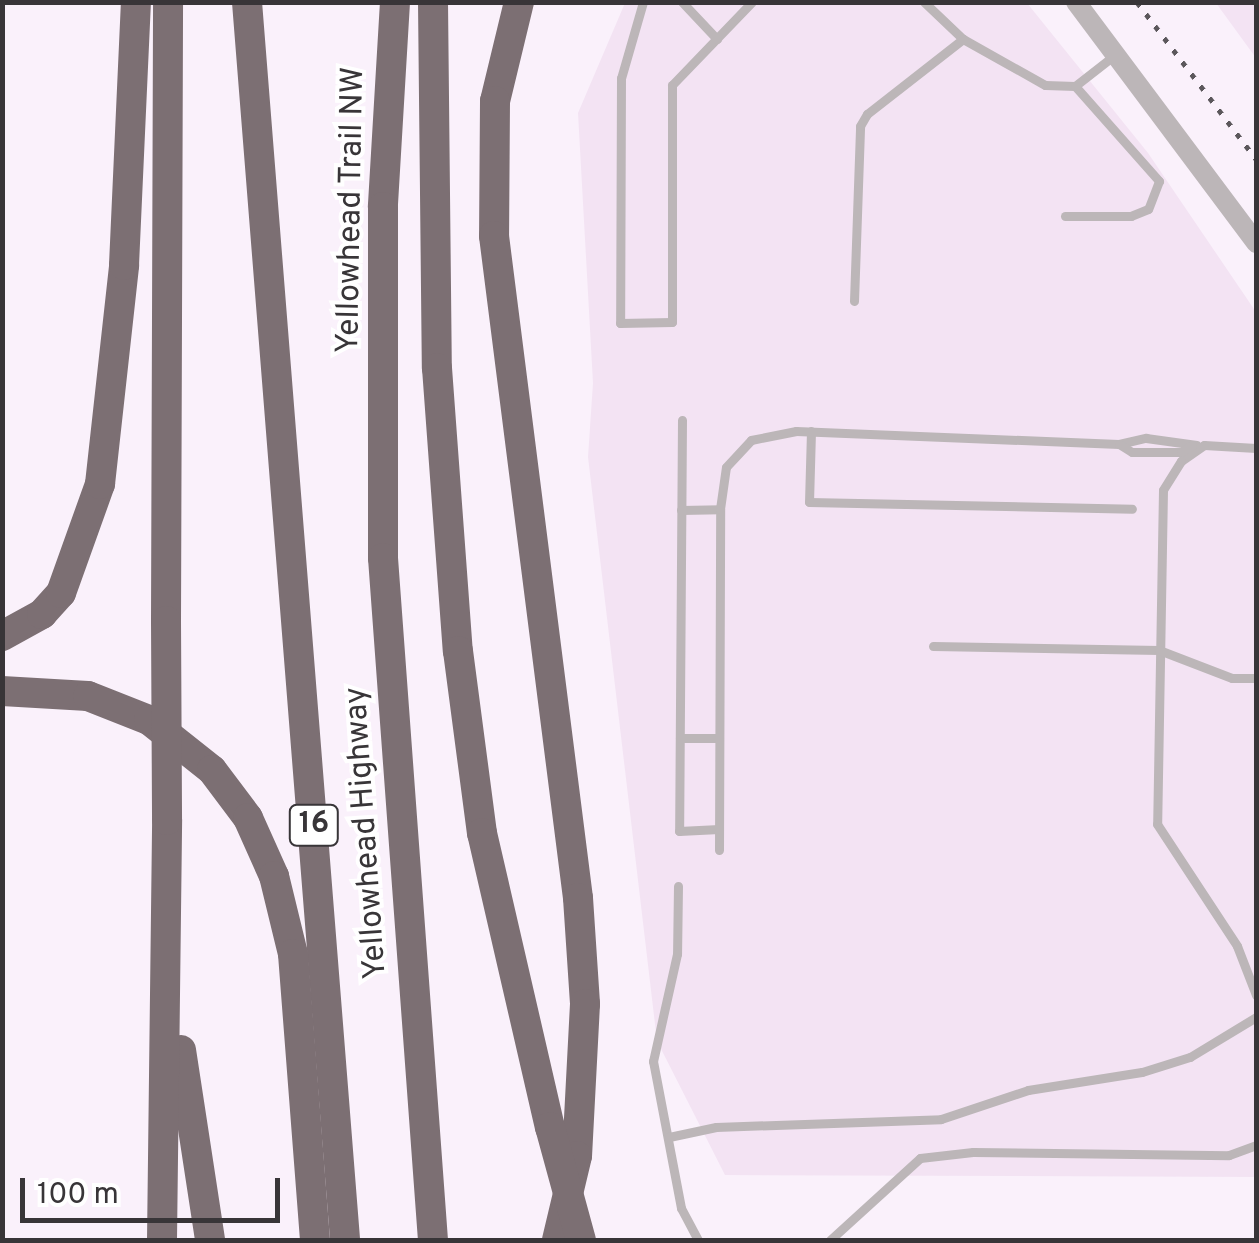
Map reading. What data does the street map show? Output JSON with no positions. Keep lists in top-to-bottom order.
{
  "streets": {
    "highway": ["Yellowhead Trail NW", "16", "Yellowhead Highway"]
  },
  "crossings": [
    ["Yellowhead Trail NW", "Yellowhead Highway"]
  ],
  "scale_bar": "100 m"
}
